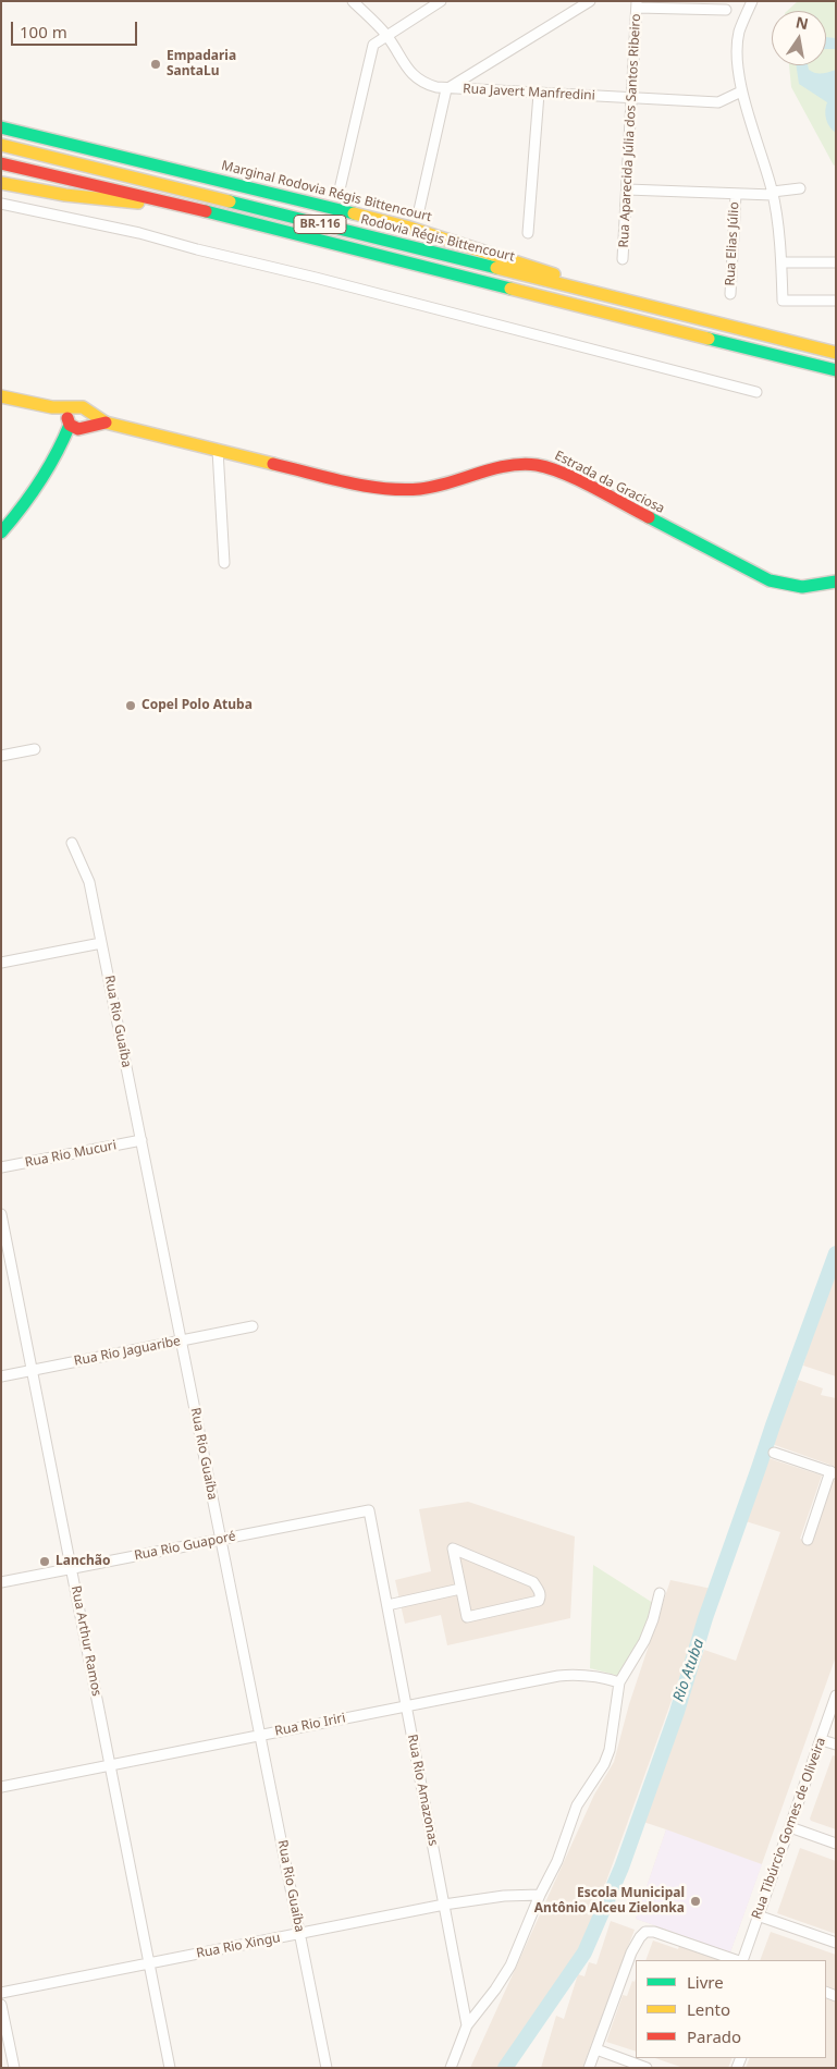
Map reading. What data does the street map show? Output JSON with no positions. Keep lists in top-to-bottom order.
{
  "streets": {
    "main road": [
      "Marginal Rodovia Régis Bittencourt",
      "BR-116",
      "Rodovia Régis Bittencourt",
      "Estrada da Graciosa"
    ],
    "street": [
      "Rua Javert Manfredini",
      "Rua Aparecida Júlia dos Santos Ribeiro",
      "Rua Elias Júlio",
      "Rua Rio Guaíba",
      "Rua Rio Mucuri",
      "Rua Rio Jaguaribe",
      "Rua Rio Guaporé",
      "Rua Arthur Ramos",
      "Rua Rio Iriri",
      "Rua Rio Amazonas",
      "Rua Tibúrcio Gomes de Oliveira",
      "Rua Rio Xingu"
    ]
  },
  "crossings": [
    ["Rua Javert Manfredini", "Rua Aparecida Júlia dos Santos Ribeiro"],
    ["Marginal Rodovia Régis Bittencourt", "Rodovia Régis Bittencourt"],
    ["Rua Rio Guaíba", "Rua Rio Mucuri"],
    ["Rua Rio Guaíba", "Rua Rio Jaguaribe"],
    ["Rua Rio Guaíba", "Rua Rio Guaporé"],
    ["Rua Rio Guaíba", "Rua Rio Iriri"],
    ["Rua Rio Guaíba", "Rua Rio Xingu"],
    ["Rua Rio Jaguaribe", "Rua Arthur Ramos"],
    ["Rua Rio Guaporé", "Rua Arthur Ramos"],
    ["Rua Rio Guaporé", "Rua Rio Amazonas"],
    ["Rua Arthur Ramos", "Rua Rio Iriri"],
    ["Rua Arthur Ramos", "Rua Rio Xingu"],
    ["Rua Rio Iriri", "Rua Rio Amazonas"],
    ["Rua Rio Amazonas", "Rua Rio Xingu"]
  ],
  "water": ["Rio Atuba"],
  "places": [
    "Empadaria SantaLu",
    "Copel Polo Atuba",
    "Lanchão",
    "Escola Municipal Antônio Alceu Zielonka"
  ],
  "legend": ["Livre", "Lento", "Parado"],
  "scale_bar": "100 m",
  "north": "top"
}
